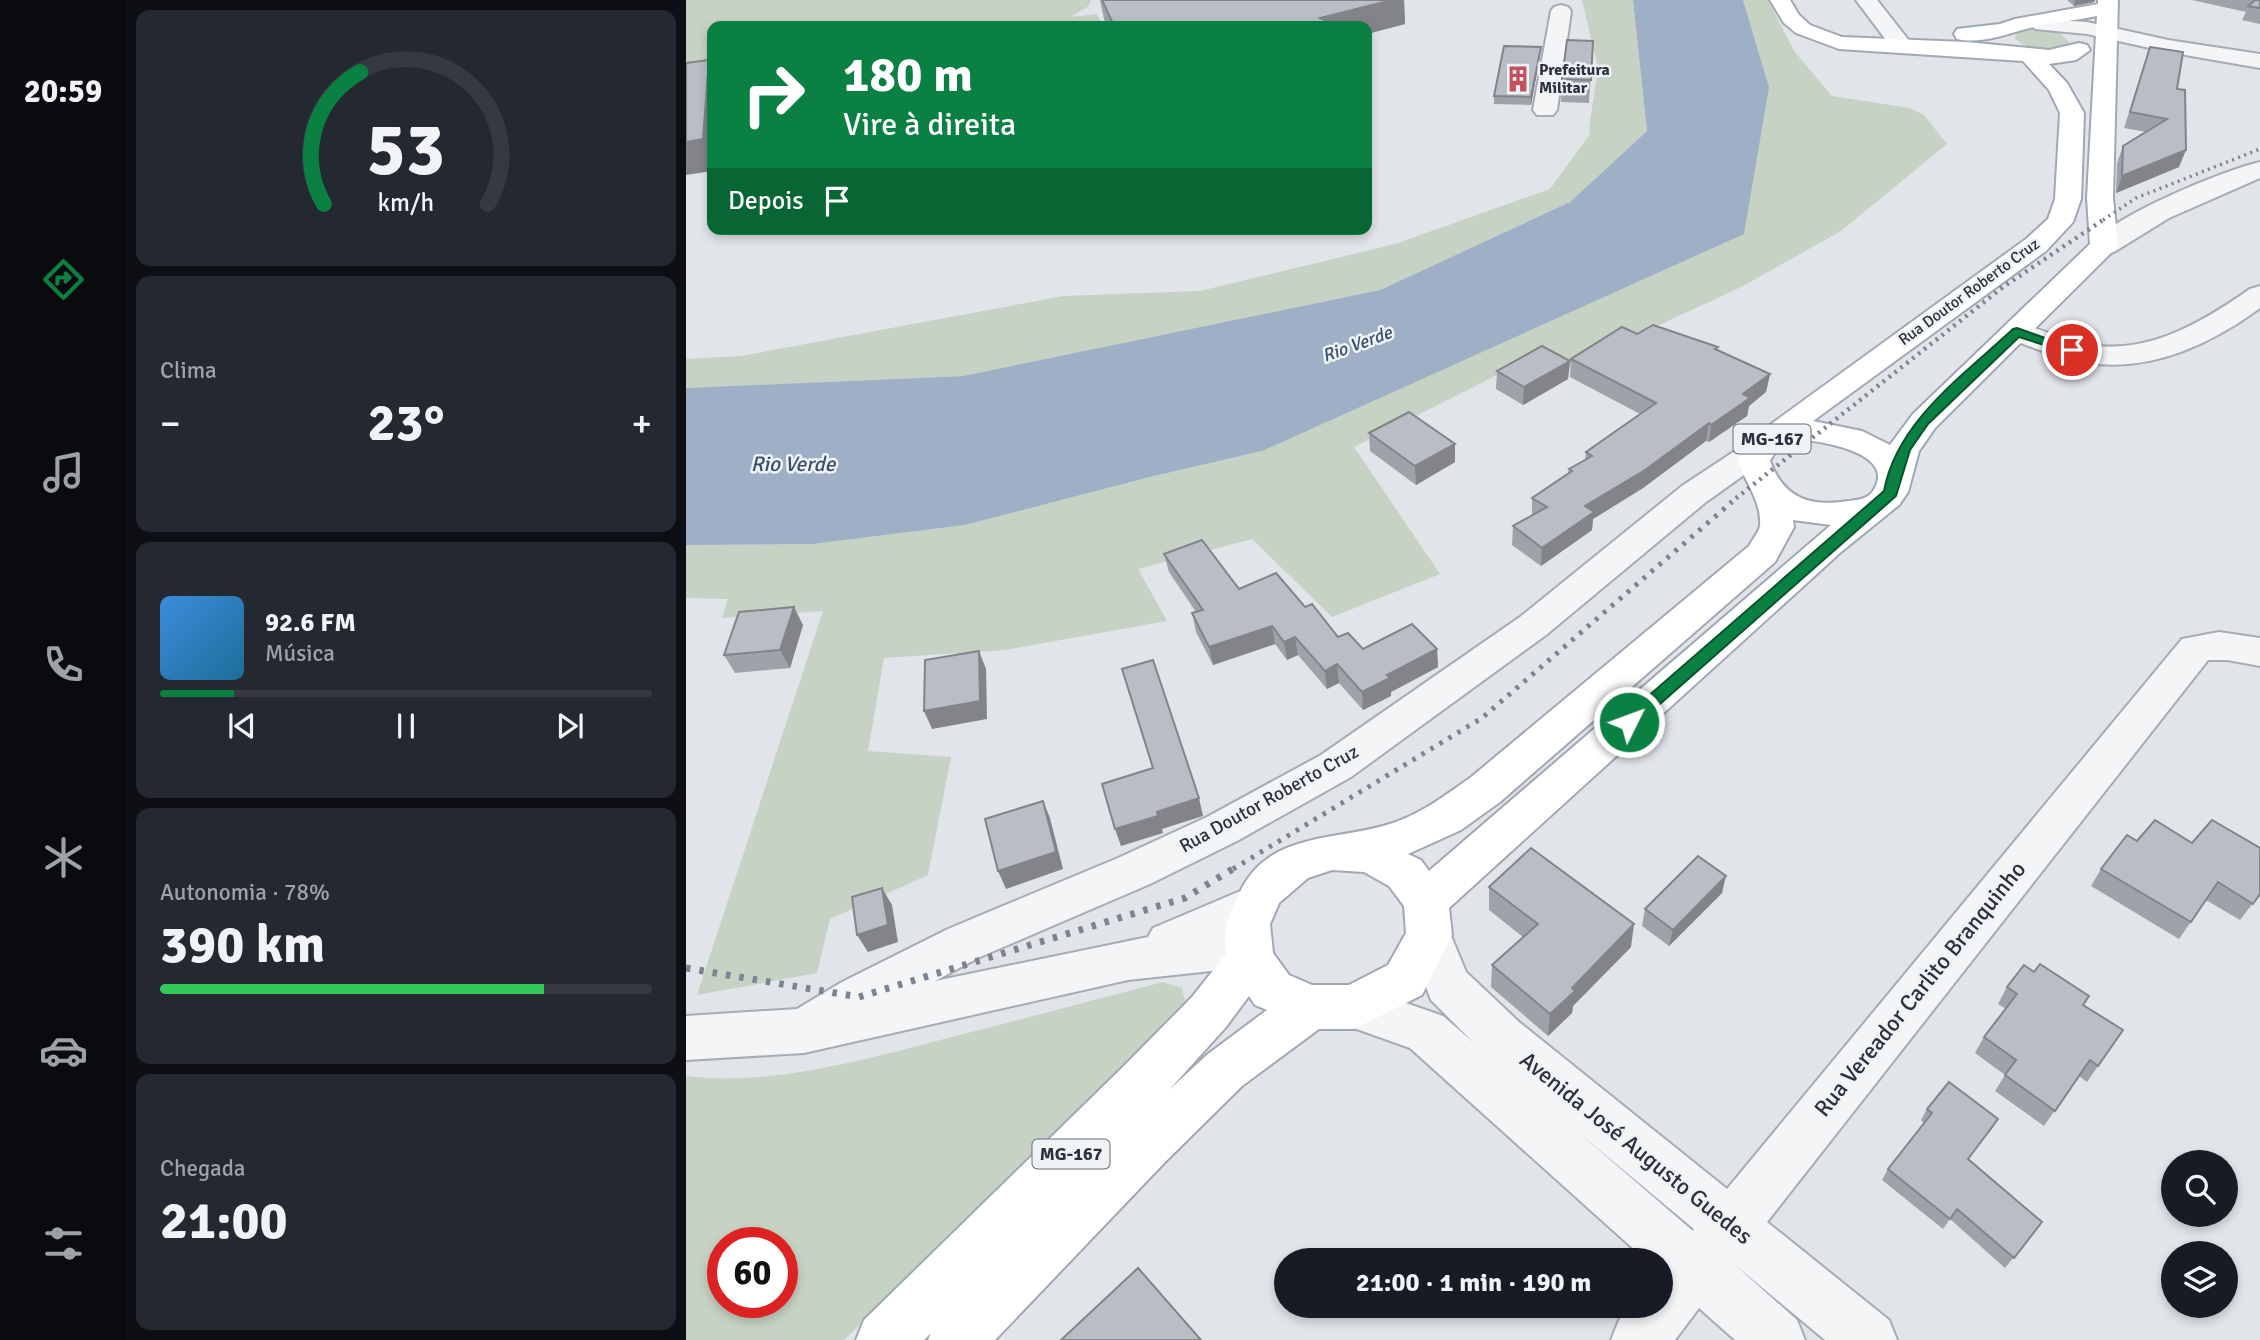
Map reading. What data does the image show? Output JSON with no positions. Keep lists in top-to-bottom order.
{
  "streets": {
    "main road": ["Rua Doutor Roberto Cruz", "MG-167"],
    "street": ["Rua Vereador Carlito Branquinho", "Avenida José Augusto Guedes"]
  },
  "crossings": [
    ["Rua Doutor Roberto Cruz", "MG-167"],
    ["Rua Doutor Roberto Cruz", "Avenida José Augusto Guedes"],
    ["MG-167", "Avenida José Augusto Guedes"],
    ["Rua Vereador Carlito Branquinho", "Avenida José Augusto Guedes"]
  ],
  "water": ["Rio Verde"],
  "places": {
    "building": ["Prefeitura Militar"]
  },
  "page": {
    "tabs": "20:59",
    "turn": ["180 m", "Vire à direita"],
    "then": "Depois",
    "tile": [
      "Clima",
      ["Autonomia · 78%", "390 km"],
      ["Chegada", "21:00"]
    ],
    "heat": ["−", "23°", "+"],
    "song": ["92.6 FM", "Música"],
    "limit": "60",
    "trip": "21:00 · 1 min · 190 m",
    "gauge": ["53", "km/h"]
  }
}
